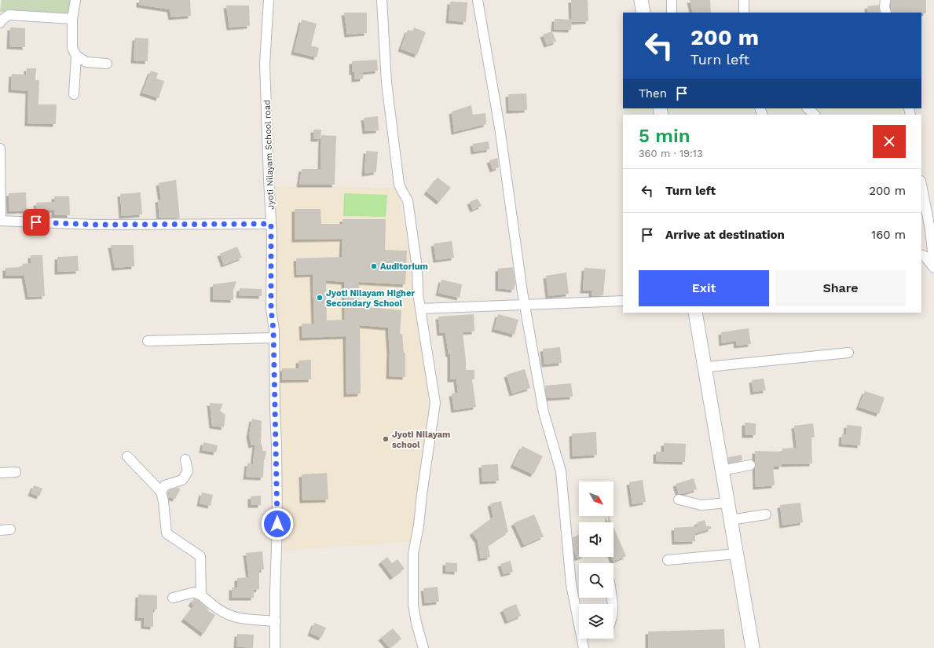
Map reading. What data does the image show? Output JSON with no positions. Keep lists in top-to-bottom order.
{
  "streets": {
    "street": ["Jyoti Nilayam School road"]
  },
  "places": ["Auditorium", "Jyoti Nilayam Higher Secondary School", "Jyoti Nilayam school"],
  "north": "bottom right",
  "page": {
    "turn": ["200 m", "Turn left"],
    "then": "Then",
    "heading": ["5 min", "360 m · 19:13"],
    "list": [
      {
        "name": "Turn left",
        "value": "200 m"
      },
      {
        "name": "Arrive at destination",
        "value": "160 m"
      }
    ],
    "buttons": ["Exit", "Share"]
  }
}
